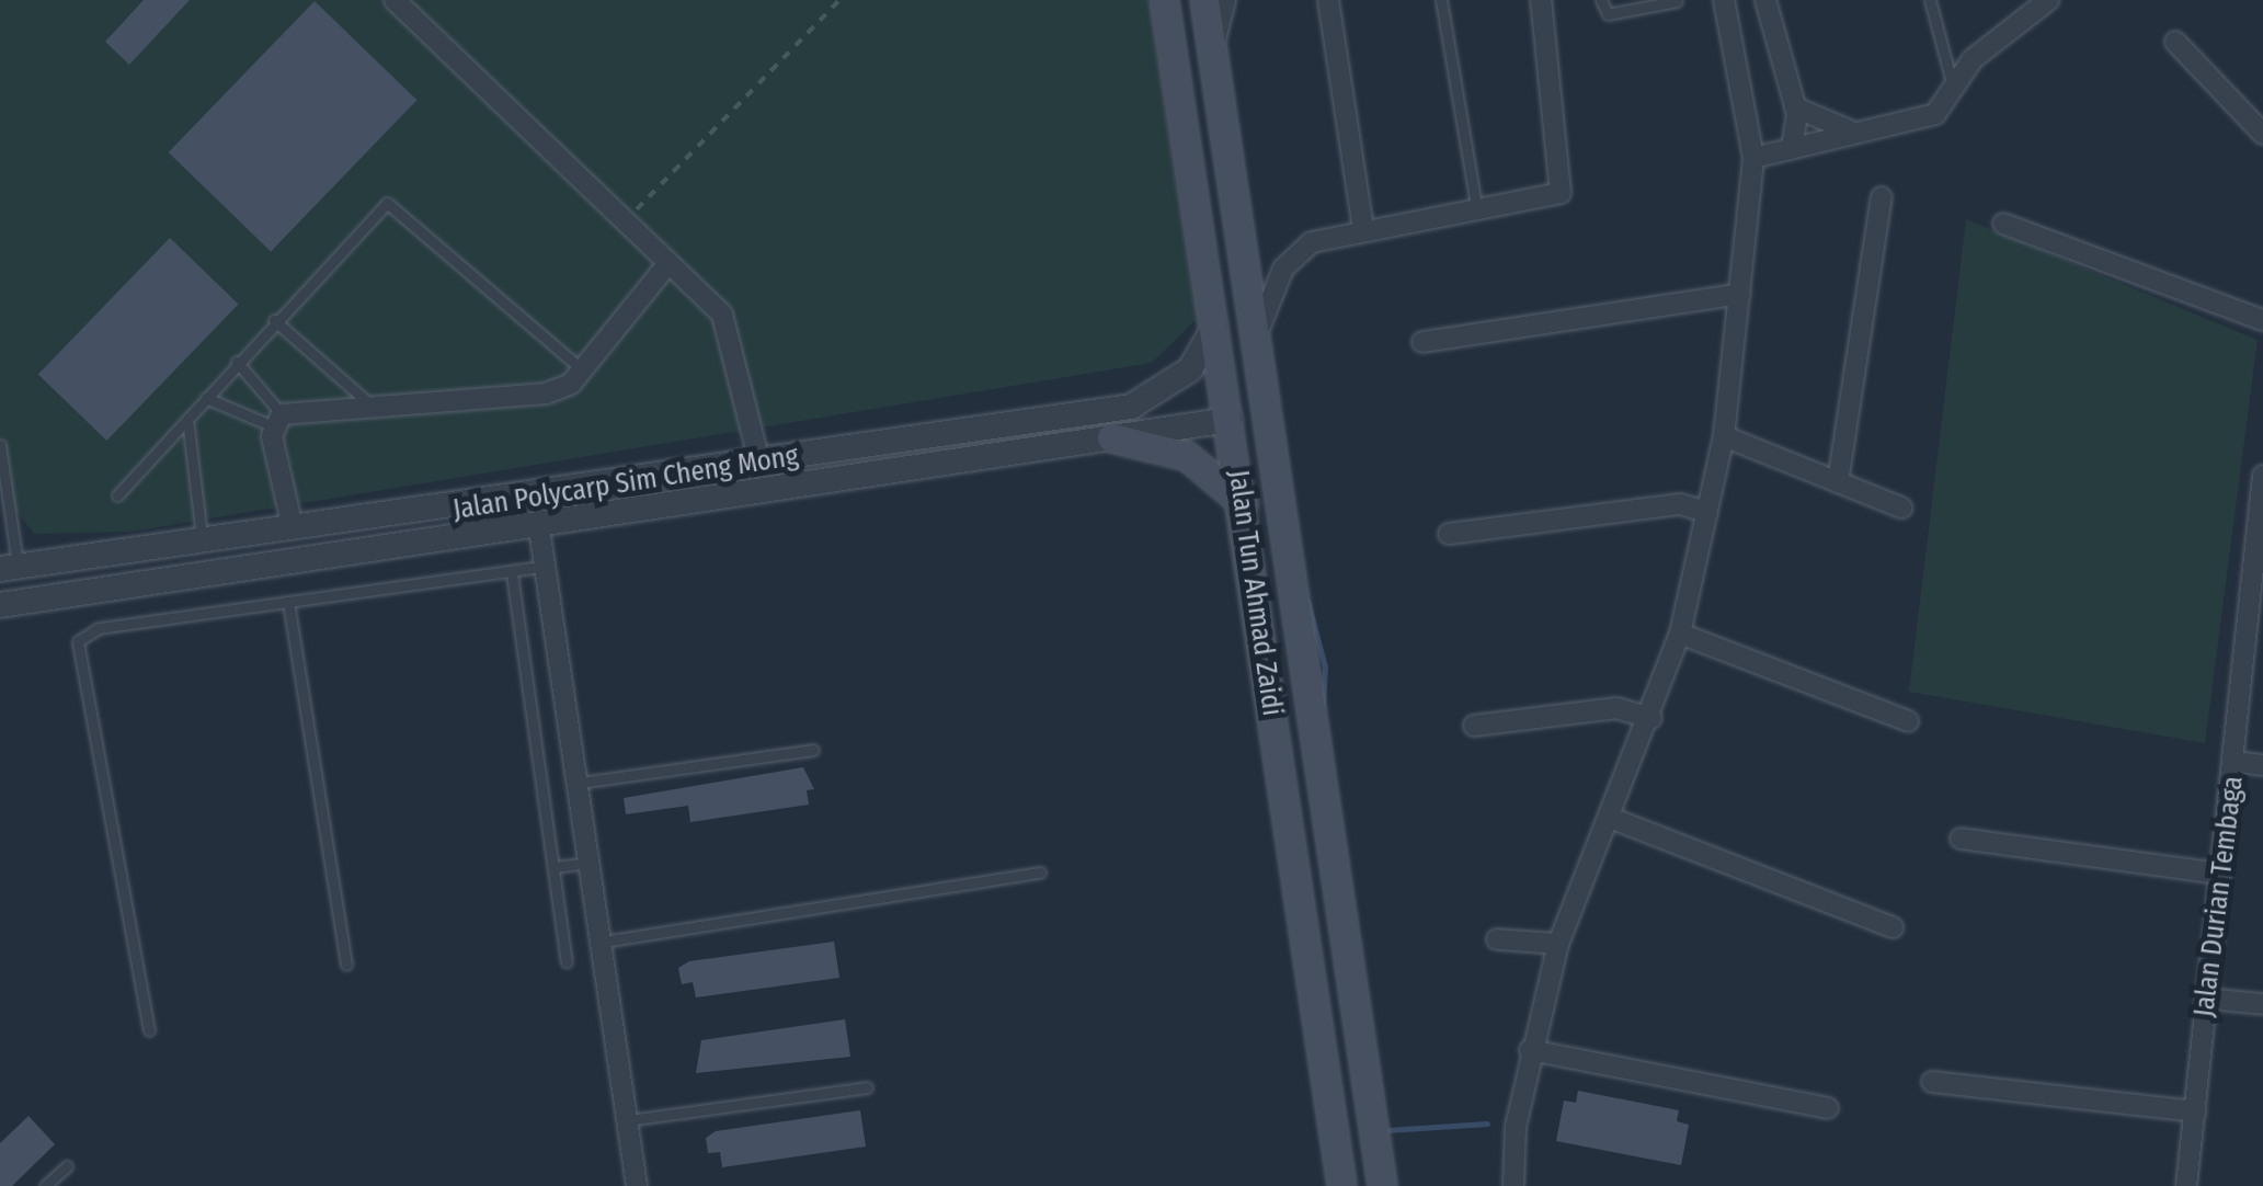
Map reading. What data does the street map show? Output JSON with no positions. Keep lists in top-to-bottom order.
{
  "streets": {
    "main road": ["Jalan Tun Ahmad Zaidi"],
    "street": ["Jalan Polycarp Sim Cheng Mong", "Jalan Durian Tembaga"]
  },
  "crossings": [
    ["Jalan Polycarp Sim Cheng Mong", "Jalan Tun Ahmad Zaidi"]
  ]
}
